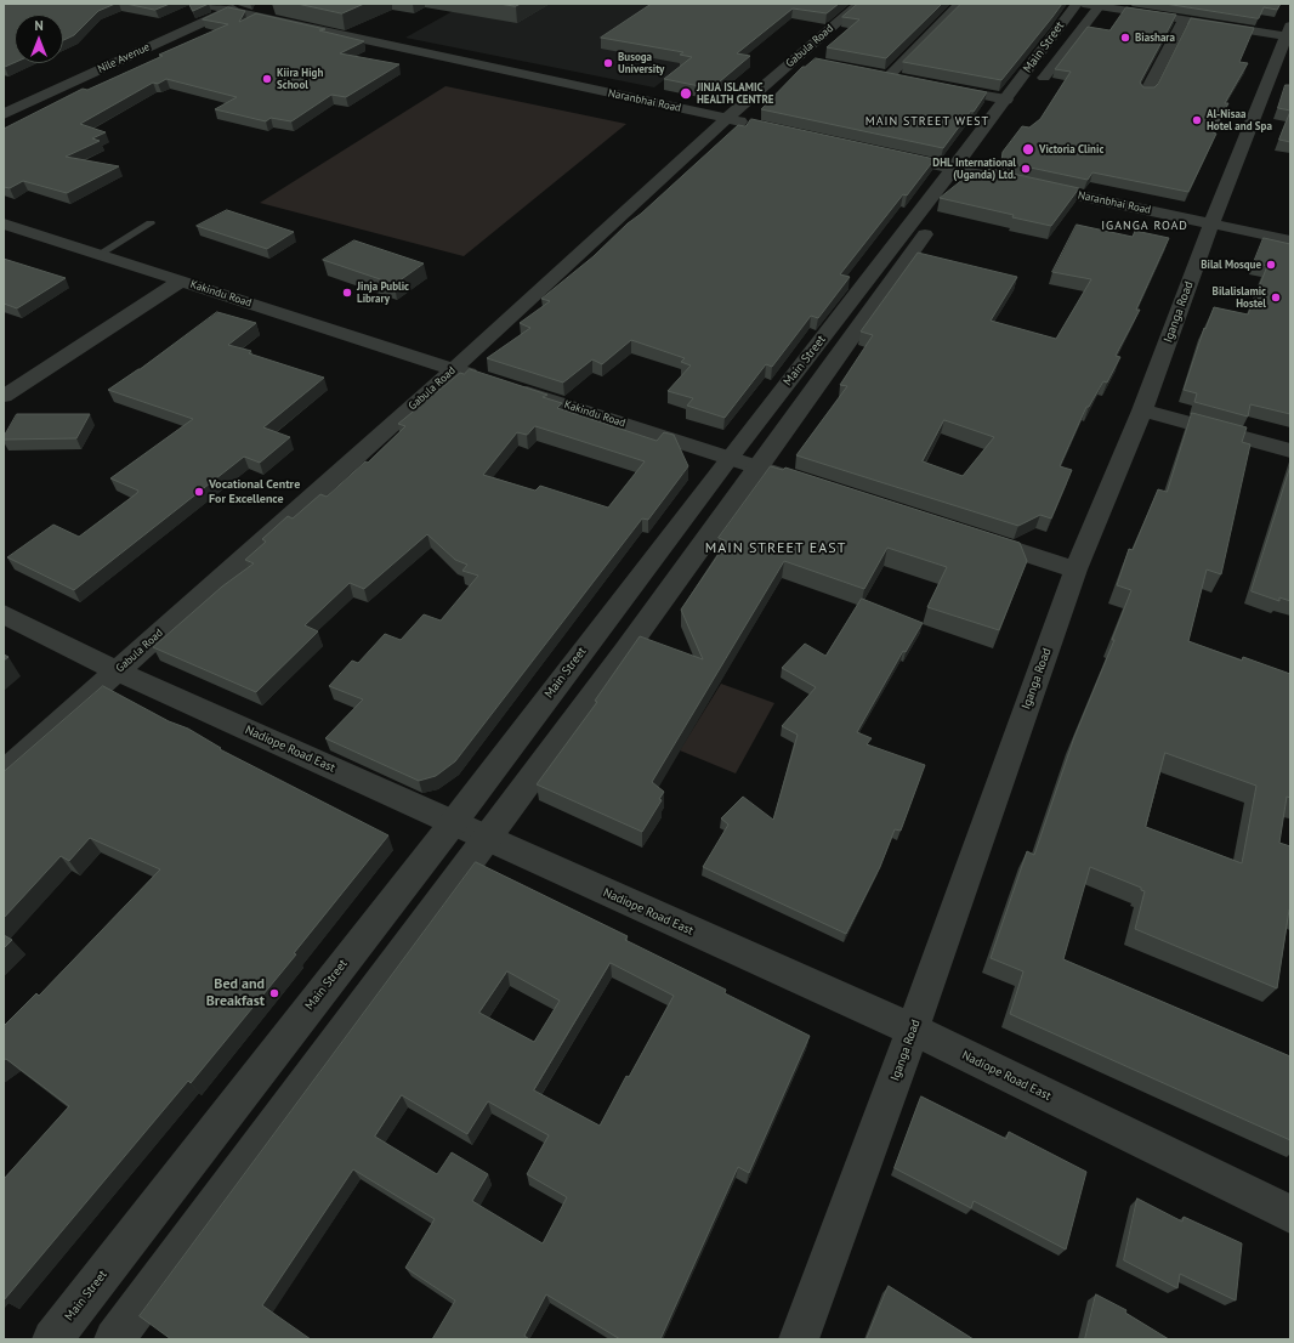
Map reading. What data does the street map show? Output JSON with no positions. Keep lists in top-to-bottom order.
{
  "streets": {
    "street": [
      "Gabula Road",
      "Main Street",
      "Nile Avenue",
      "Naranbhai Road",
      "Kakindu Road",
      "Iganga Road",
      "Nadiope Road East"
    ]
  },
  "crossings": [
    ["Gabula Road", "Naranbhai Road"],
    ["Gabula Road", "Kakindu Road"],
    ["Gabula Road", "Nadiope Road East"],
    ["Main Street", "Naranbhai Road"],
    ["Main Street", "Kakindu Road"],
    ["Main Street", "Nadiope Road East"],
    ["Nile Avenue", "Naranbhai Road"],
    ["Naranbhai Road", "Iganga Road"],
    ["Iganga Road", "Nadiope Road East"]
  ],
  "districts": ["MAIN STREET WEST", "IGANGA ROAD", "MAIN STREET EAST"],
  "places": [
    "Biashara",
    "Busoga University",
    "Kiira High School",
    "JINJA ISLAMIC HEALTH CENTRE",
    "Al-Nisaa Hotel and Spa",
    "Victoria Clinic",
    "DHL International (Uganda) Ltd.",
    "Bilal Mosque",
    "Jinja Public Library",
    "Bilalislamic Hostel",
    "Vocational Centre For Excellence",
    "Bed and Breakfast"
  ],
  "north": "top"
}
